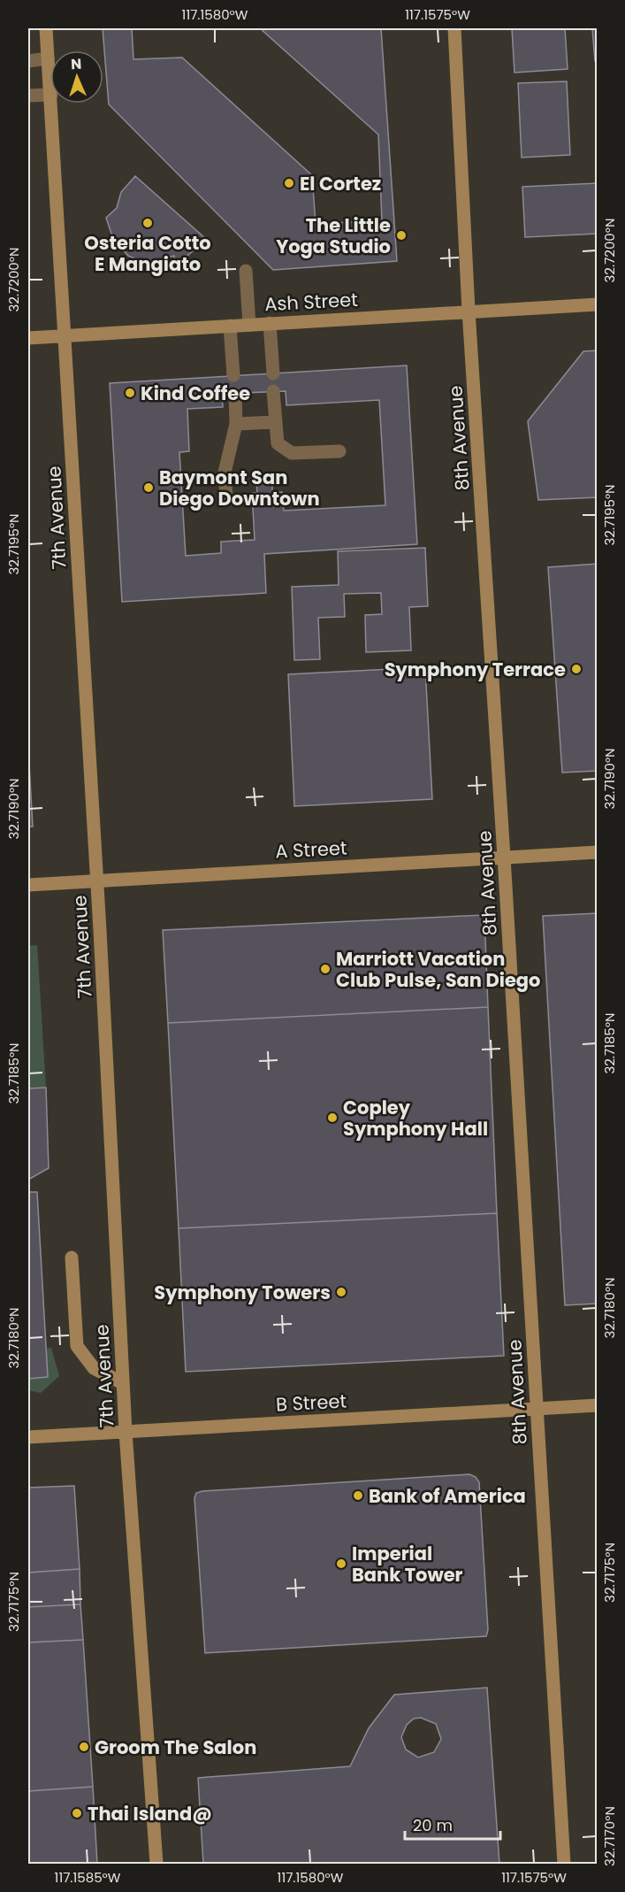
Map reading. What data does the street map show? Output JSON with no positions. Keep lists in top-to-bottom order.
{
  "streets": {
    "street": [
      "Ash Street",
      "8th Avenue",
      "7th Avenue",
      "A Street",
      "B Street"
    ]
  },
  "crossings": [
    ["Ash Street", "8th Avenue"],
    ["Ash Street", "7th Avenue"],
    ["8th Avenue", "A Street"],
    ["8th Avenue", "B Street"],
    ["7th Avenue", "A Street"],
    ["7th Avenue", "B Street"]
  ],
  "places": [
    "El Cortez",
    "Osteria Cotto E Mangiato",
    "The Little Yoga Studio",
    "Kind Coffee",
    "Baymont San Diego Downtown",
    "Symphony Terrace",
    "Marriott Vacation Club Pulse, San Diego",
    "Copley Symphony Hall",
    "Symphony Towers",
    "Bank of America",
    "Imperial Bank Tower",
    "Groom The Salon",
    "Thai Island@"
  ],
  "scale_bar": "20 m",
  "north": "top",
  "coordinates": [
    "117.1580°W",
    "117.1575°W",
    "32.7200°N",
    "32.7195°N",
    "32.7190°N",
    "32.7185°N",
    "32.7180°N",
    "32.7175°N",
    "32.7170°N",
    "117.1585°W"
  ]
}
